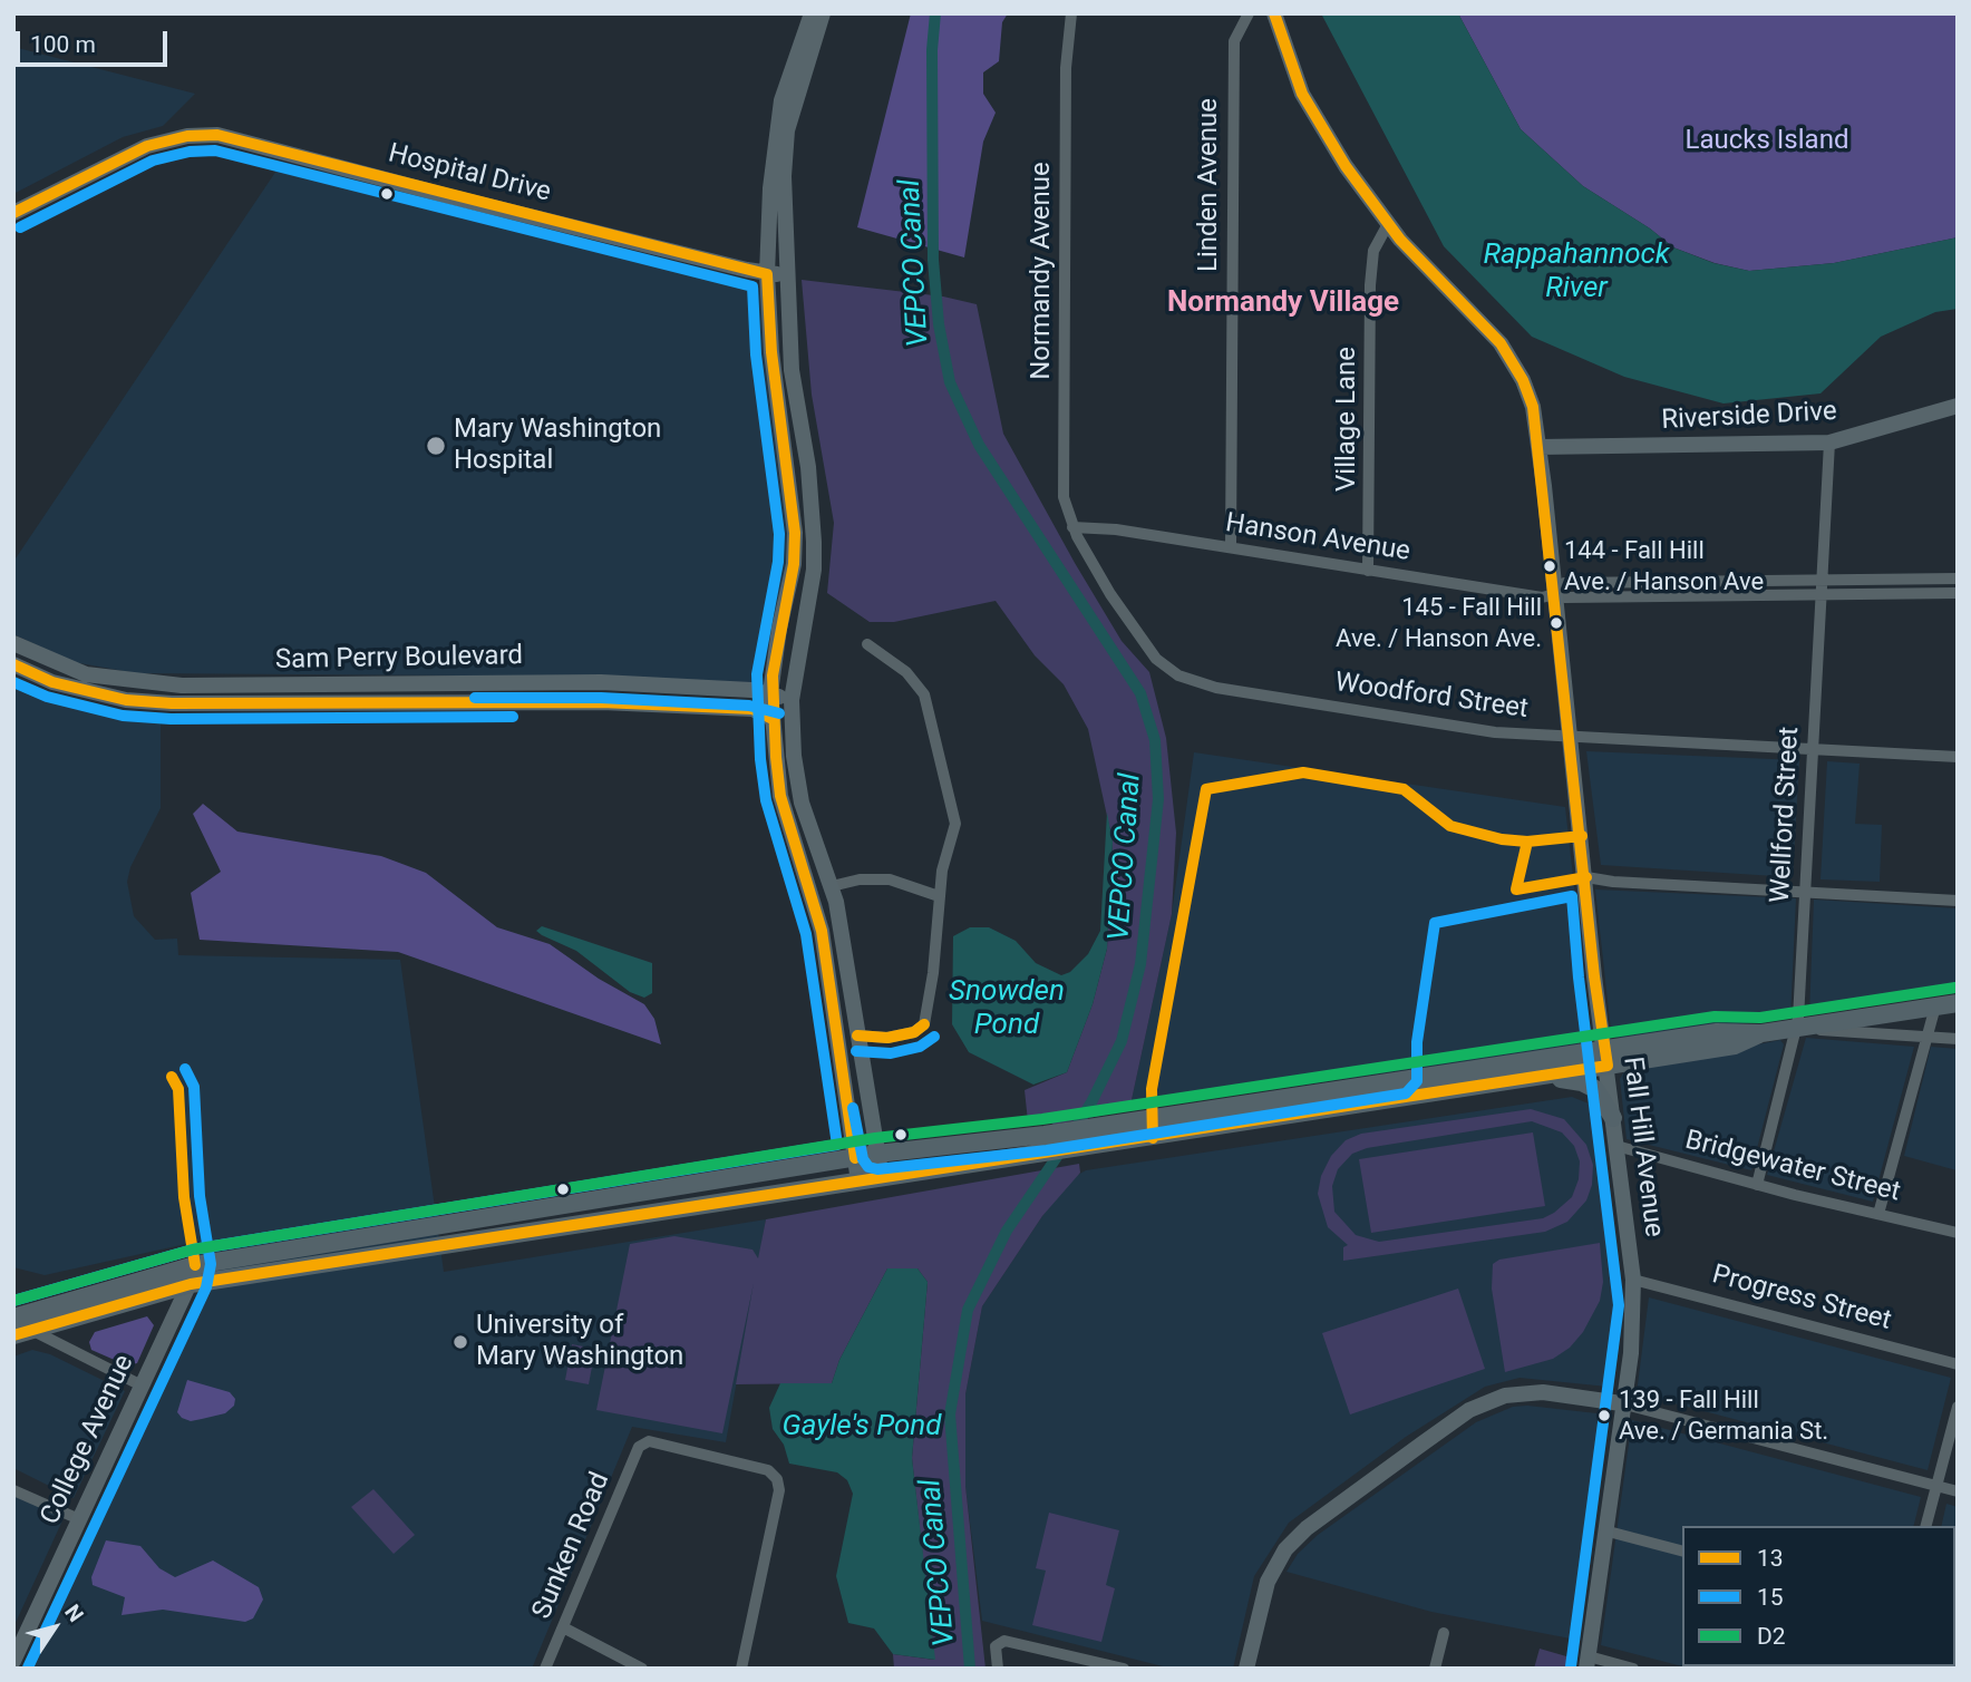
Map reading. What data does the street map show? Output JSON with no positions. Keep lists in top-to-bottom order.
{
  "streets": {
    "street": [
      "Hospital Drive",
      "Linden Avenue",
      "Normandy Avenue",
      "Riverside Drive",
      "Village Lane",
      "Hanson Avenue",
      "Sam Perry Boulevard",
      "Woodford Street",
      "Wellford Street",
      "Fall Hill Avenue",
      "Bridgewater Street",
      "Progress Street",
      "College Avenue",
      "Sunken Road"
    ]
  },
  "crossings": [
    ["Linden Avenue", "Hanson Avenue"],
    ["Normandy Avenue", "Hanson Avenue"],
    ["Normandy Avenue", "Woodford Street"],
    ["Riverside Drive", "Wellford Street"],
    ["Riverside Drive", "Fall Hill Avenue"],
    ["Village Lane", "Hanson Avenue"],
    ["Village Lane", "Fall Hill Avenue"],
    ["Hanson Avenue", "Woodford Street"],
    ["Hanson Avenue", "Wellford Street"],
    ["Hanson Avenue", "Fall Hill Avenue"],
    ["Woodford Street", "Wellford Street"],
    ["Woodford Street", "Fall Hill Avenue"],
    ["Wellford Street", "Bridgewater Street"],
    ["Fall Hill Avenue", "Bridgewater Street"],
    ["Fall Hill Avenue", "Progress Street"]
  ],
  "districts": ["Normandy Village"],
  "water": [
    "Rappahannock River",
    "VEPCO Canal",
    "Snowden Pond",
    "Gayle's Pond"
  ],
  "parks": ["Laucks Island"],
  "places": [
    "Mary Washington Hospital",
    "144 - Fall Hill Ave. / Hanson Ave",
    "145 - Fall Hill Ave. / Hanson Ave.",
    "University of Mary Washington",
    "139 - Fall Hill Ave. / Germania St."
  ],
  "lines": ["transit line 13", "transit line 15", "transit line D2"],
  "legend": ["13", "15", "D2"],
  "scale_bar": "100 m",
  "north": "top right"
}
